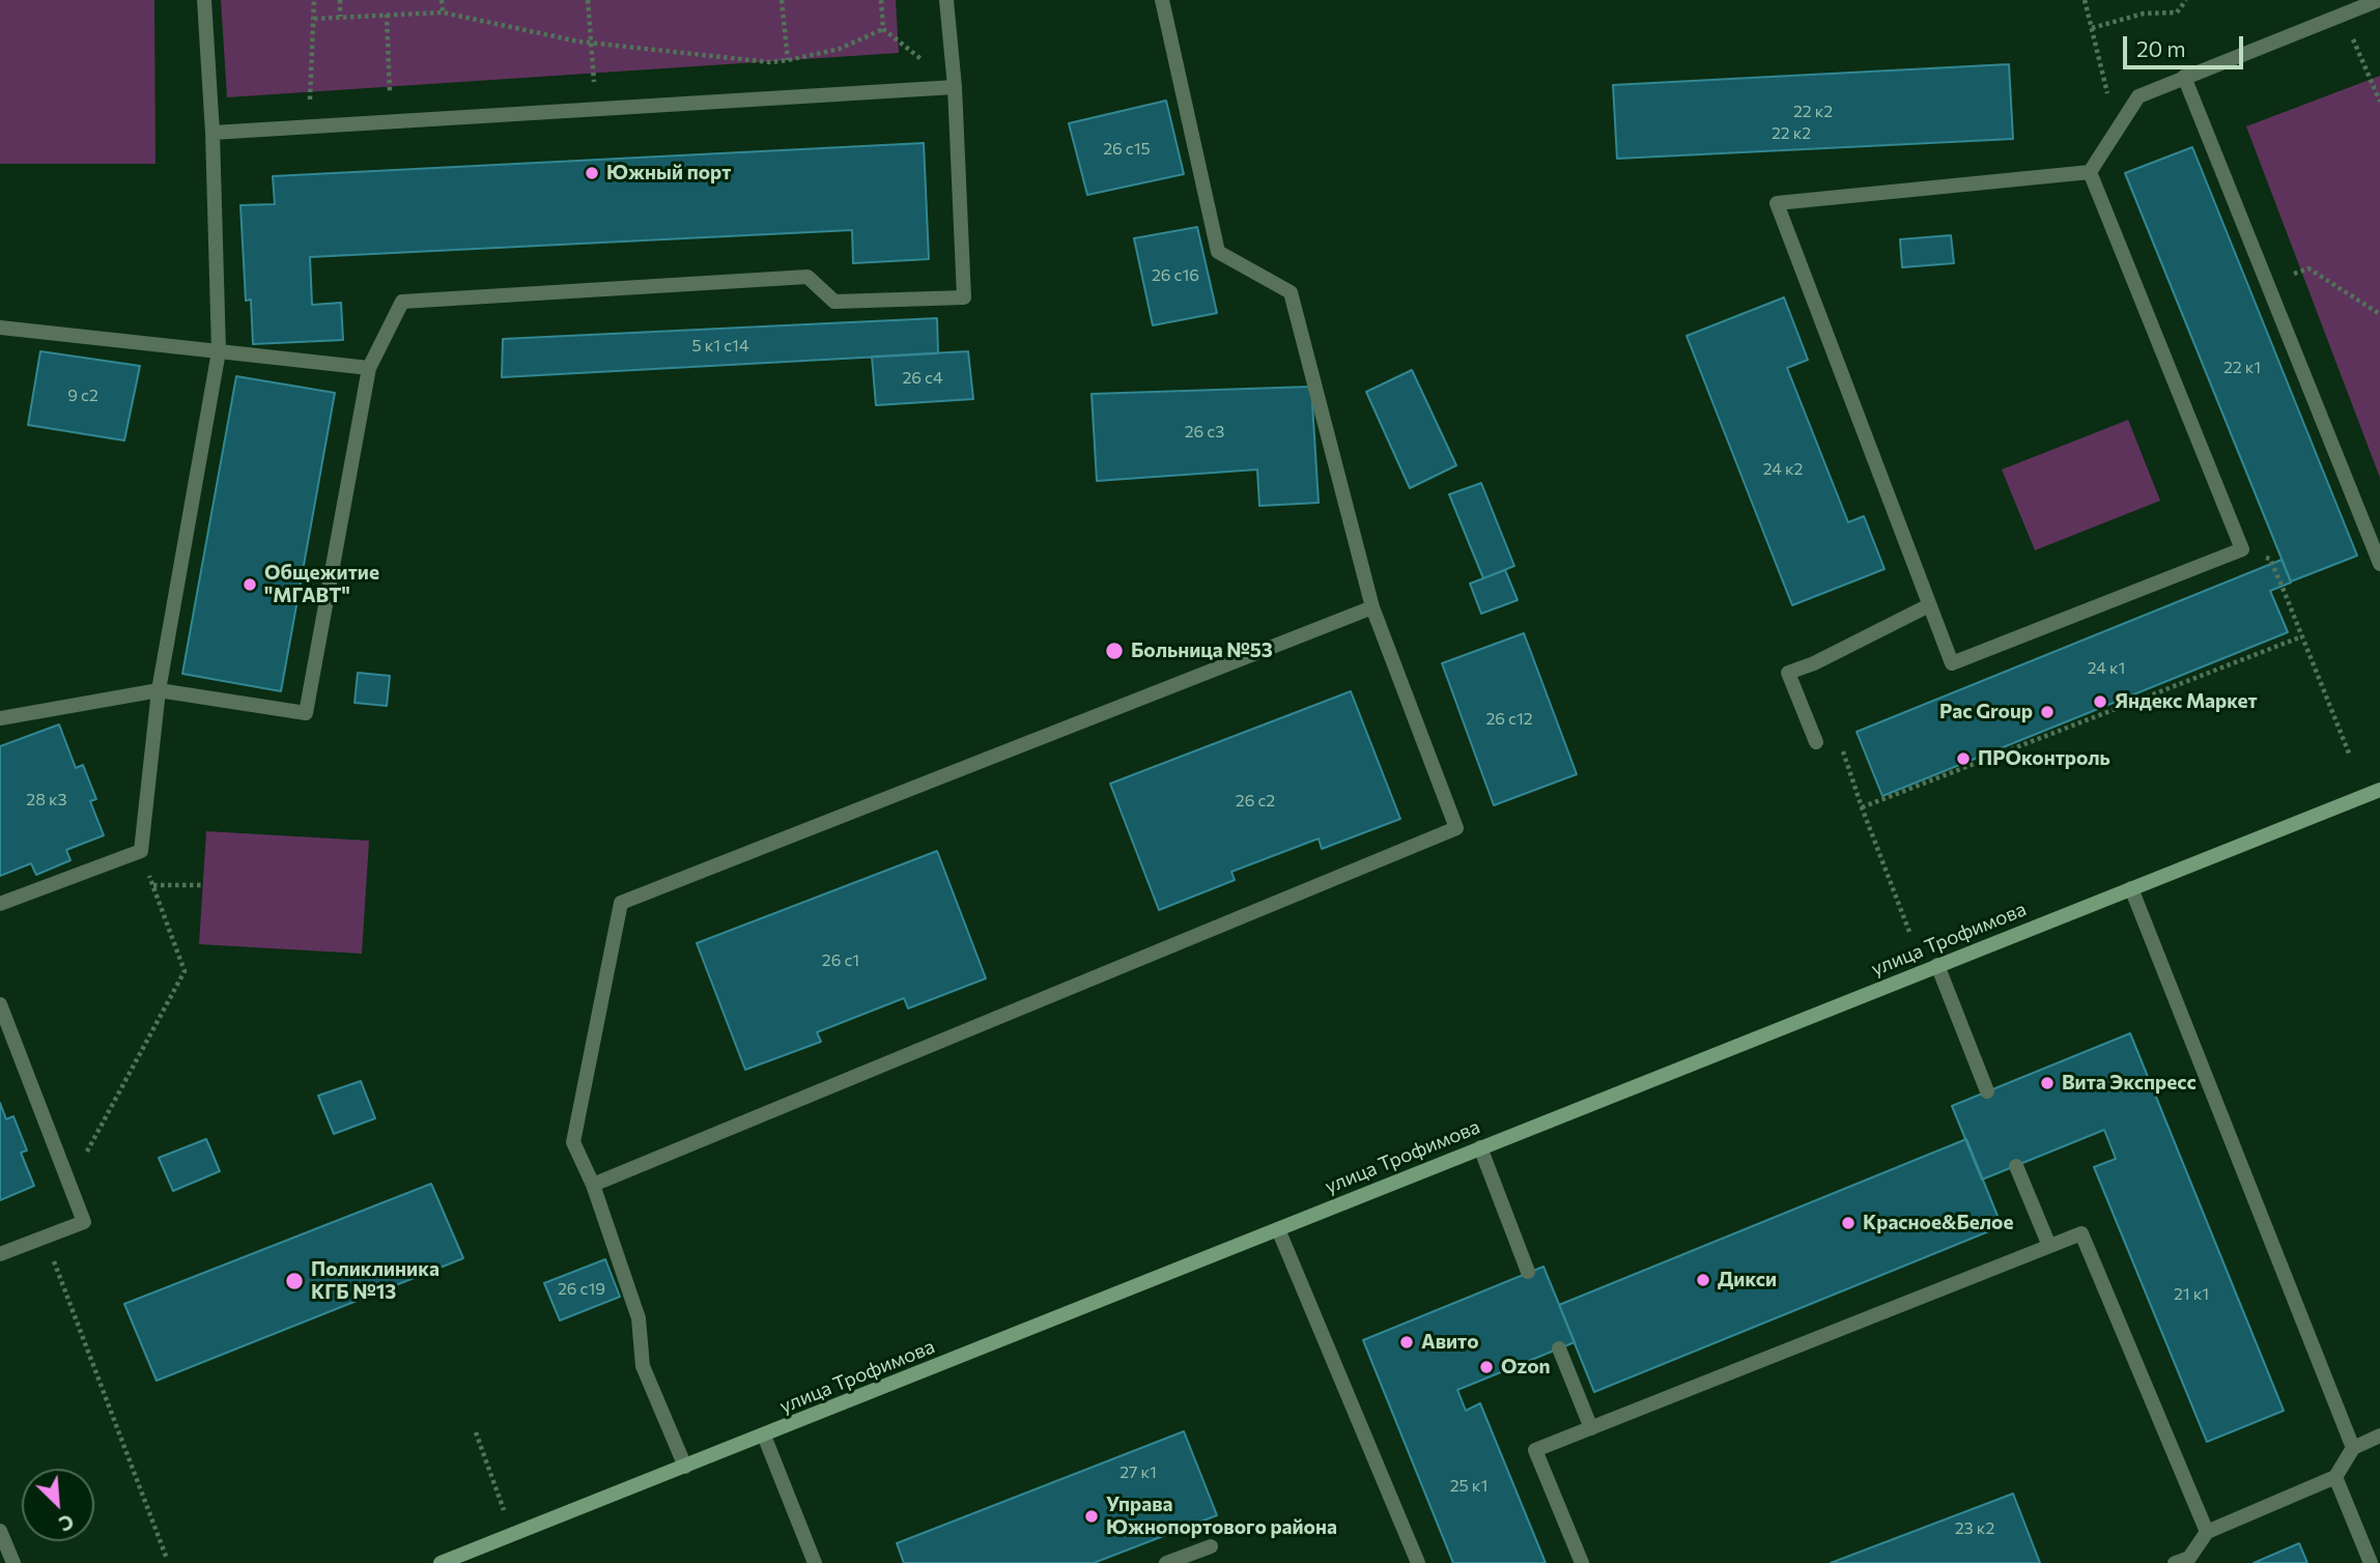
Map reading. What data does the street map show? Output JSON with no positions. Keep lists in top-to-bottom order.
{
  "streets": {
    "main road": ["улица Трофимова"]
  },
  "places": [
    "Южный порт",
    "Общежитие \"МГАВТ\"",
    "Больница №53",
    "Яндекс Маркет",
    "Pac Group",
    "ПРОконтроль",
    "Вита Экспресс",
    "Красное&Белое",
    "Дикси",
    "Поликлиника КГБ №13",
    "Авито",
    "Ozon",
    "Управа Южнопортового района"
  ],
  "house_numbers": [
    "22 к2",
    "22 к2",
    "26 с15",
    "26 с16",
    "5 к1 с14",
    "22 к1",
    "26 с4",
    "9 с2",
    "26 с3",
    "24 к2",
    "24 к1",
    "26 с12",
    "28 к3",
    "26 с2",
    "26 с1",
    "26 с19",
    "21 к1",
    "27 к1",
    "25 к1",
    "23 к2"
  ],
  "scale_bar": "20 m",
  "north": "bottom right"
}
